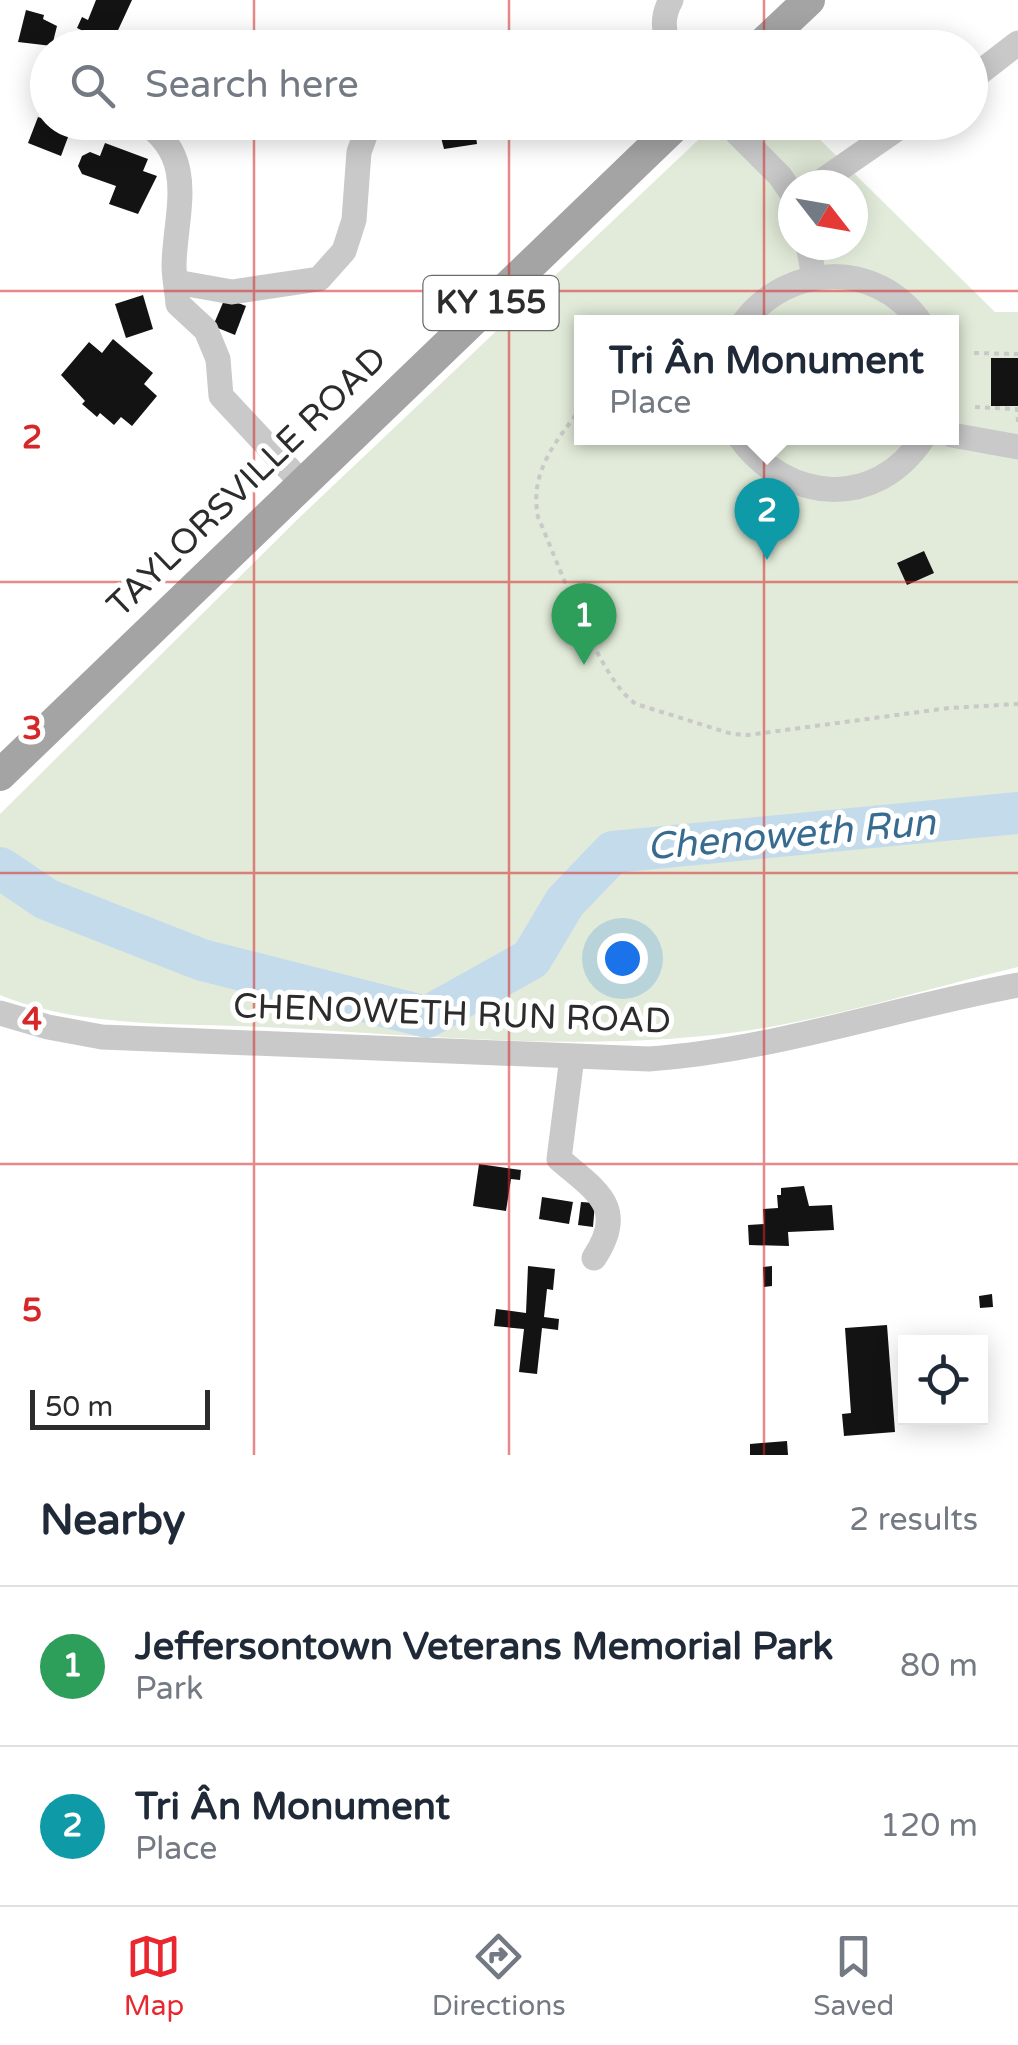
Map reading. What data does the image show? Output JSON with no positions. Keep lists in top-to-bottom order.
{
  "streets": {
    "main road": ["KY 155", "TAYLORSVILLE ROAD"],
    "street": ["CHENOWETH RUN ROAD"]
  },
  "water": ["Chenoweth Run"],
  "scale_bar": "50 m",
  "north": "bottom right",
  "page": {
    "search": "Search here",
    "popup": ["Tri Ân Monument", "Place"],
    "pins": ["2", "1"],
    "scale": "50 m",
    "heading": ["Nearby", "2 results"],
    "list": [
      {
        "mark": "1",
        "name": "Jeffersontown Veterans Memorial Park",
        "note": "Park",
        "value": "80 m"
      },
      {
        "mark": "2",
        "name": "Tri Ân Monument",
        "note": "Place",
        "value": "120 m"
      }
    ],
    "nav": ["Map", "Directions", "Saved"]
  },
  "grid": {
    "rows": [
      "2",
      "3",
      "4",
      "5"
    ]
  }
}
